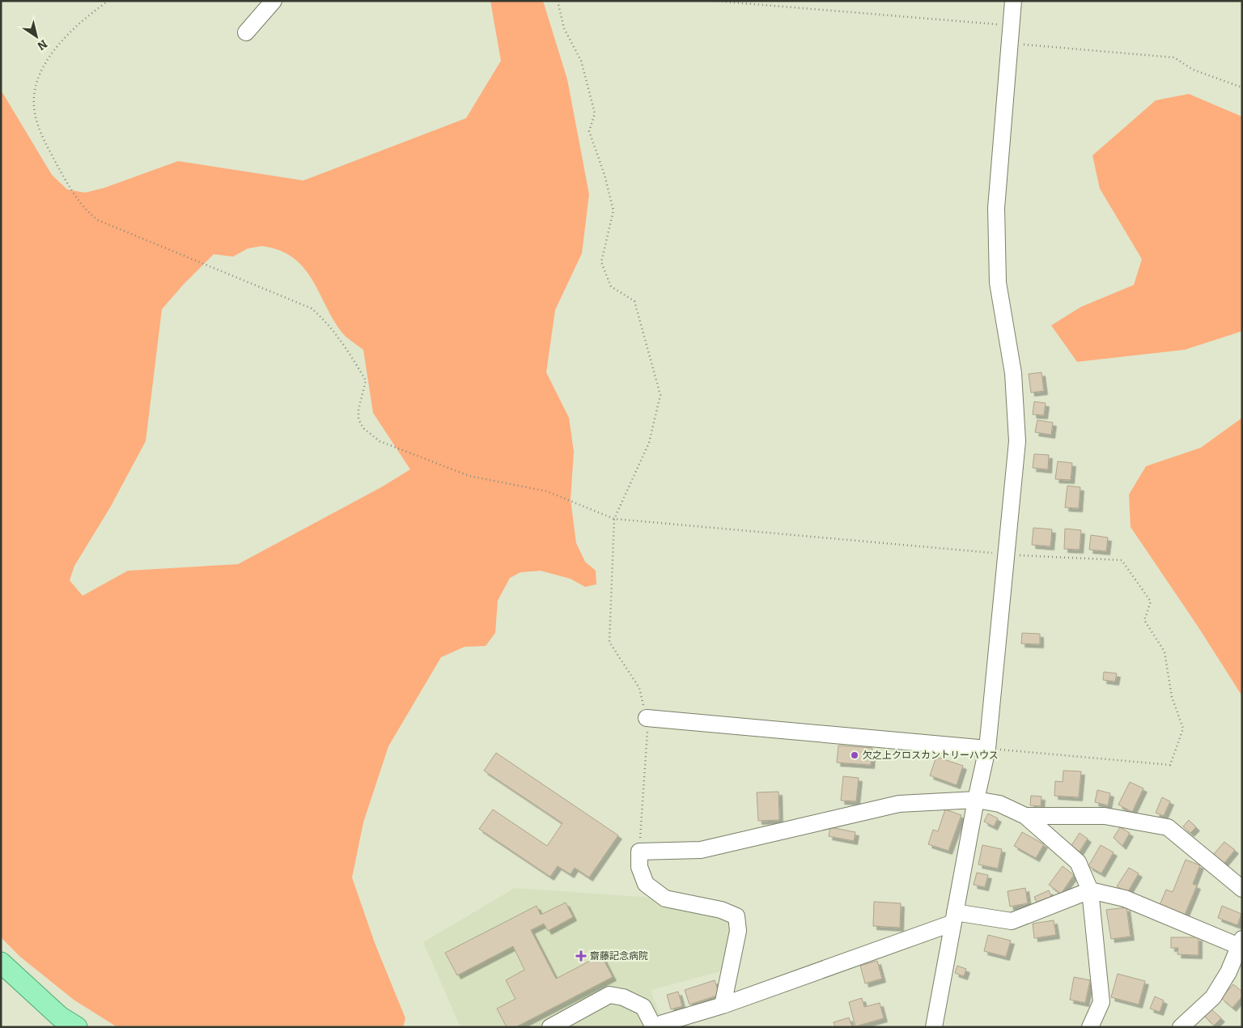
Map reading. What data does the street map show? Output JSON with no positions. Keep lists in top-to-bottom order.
{
  "places": {
    "other": ["欠之上クロスカントリーハウス"],
    "health": ["齋藤記念病院"]
  },
  "north": "bottom right"
}
